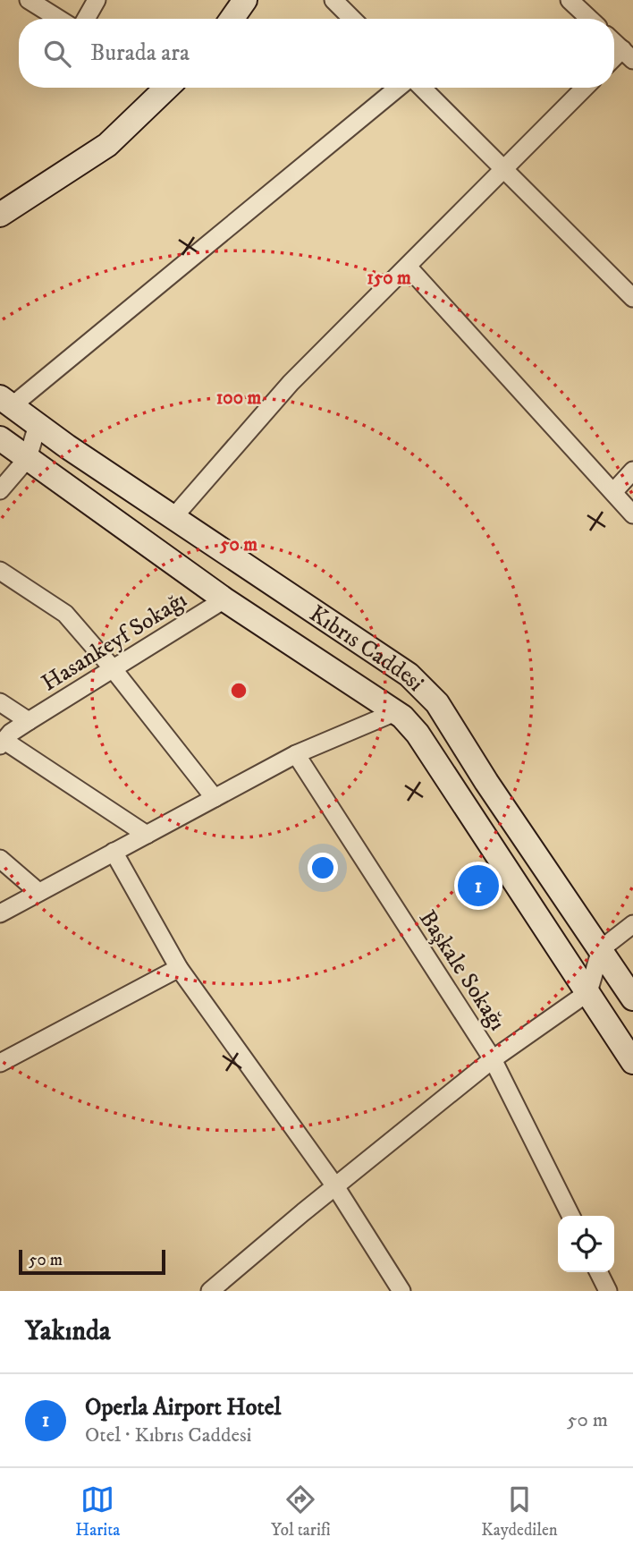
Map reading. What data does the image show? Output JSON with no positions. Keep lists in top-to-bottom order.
{
  "streets": {
    "main road": ["Kıbrıs Caddesi"],
    "street": ["Hasankeyf Sokağı", "Başkale Sokağı"]
  },
  "scale_bar": "50 m",
  "page": {
    "search": "Burada ara",
    "pins": "1",
    "scale": "50 m",
    "heading": "Yakında",
    "list": [
      {
        "mark": "1",
        "name": "Operla Airport Hotel",
        "note": "Otel · Kıbrıs Caddesi",
        "value": "50 m"
      }
    ],
    "nav": ["Harita", "Yol tarifi", "Kaydedilen"]
  },
  "rings": ["150 m", "100 m", "50 m"]
}
